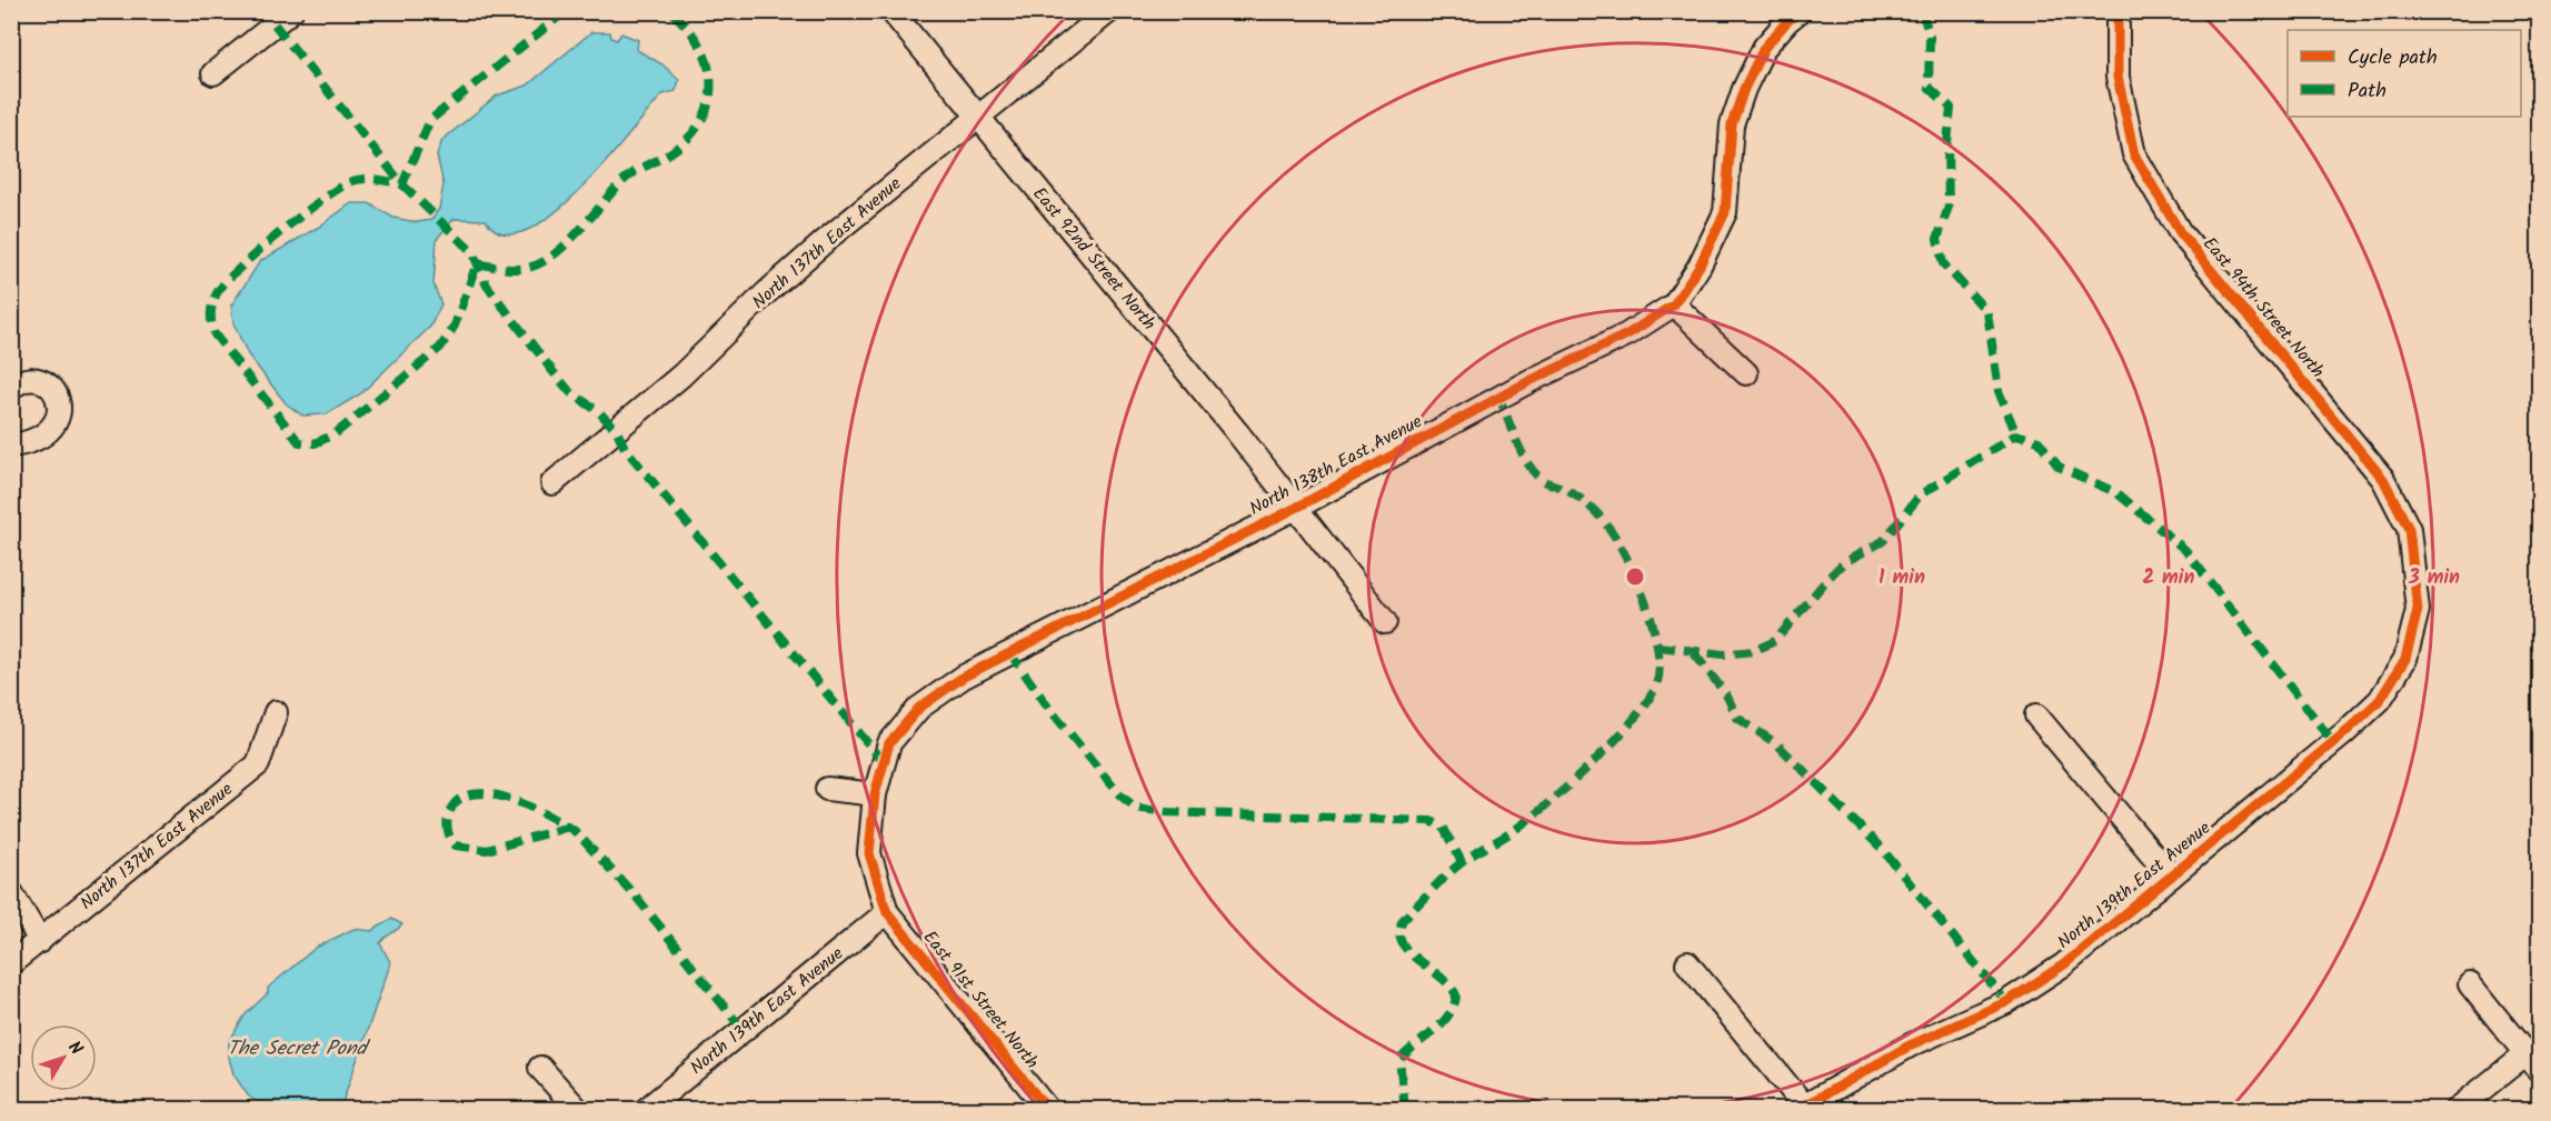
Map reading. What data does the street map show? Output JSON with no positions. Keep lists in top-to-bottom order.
{
  "streets": {
    "street": [
      "North 137th East Avenue",
      "East 92nd Street North",
      "East 94th Street North",
      "North 138th East Avenue",
      "North 139th East Avenue",
      "East 91st Street North"
    ]
  },
  "crossings": [
    ["North 137th East Avenue", "East 92nd Street North"],
    ["East 92nd Street North", "North 138th East Avenue"],
    ["East 94th Street North", "North 139th East Avenue"],
    ["North 138th East Avenue", "North 139th East Avenue"],
    ["North 138th East Avenue", "East 91st Street North"],
    ["North 139th East Avenue", "East 91st Street North"]
  ],
  "water": ["The Secret Pond"],
  "legend": ["Cycle path", "Path"],
  "north": "top right",
  "rings": ["1 min", "2 min", "3 min"]
}
